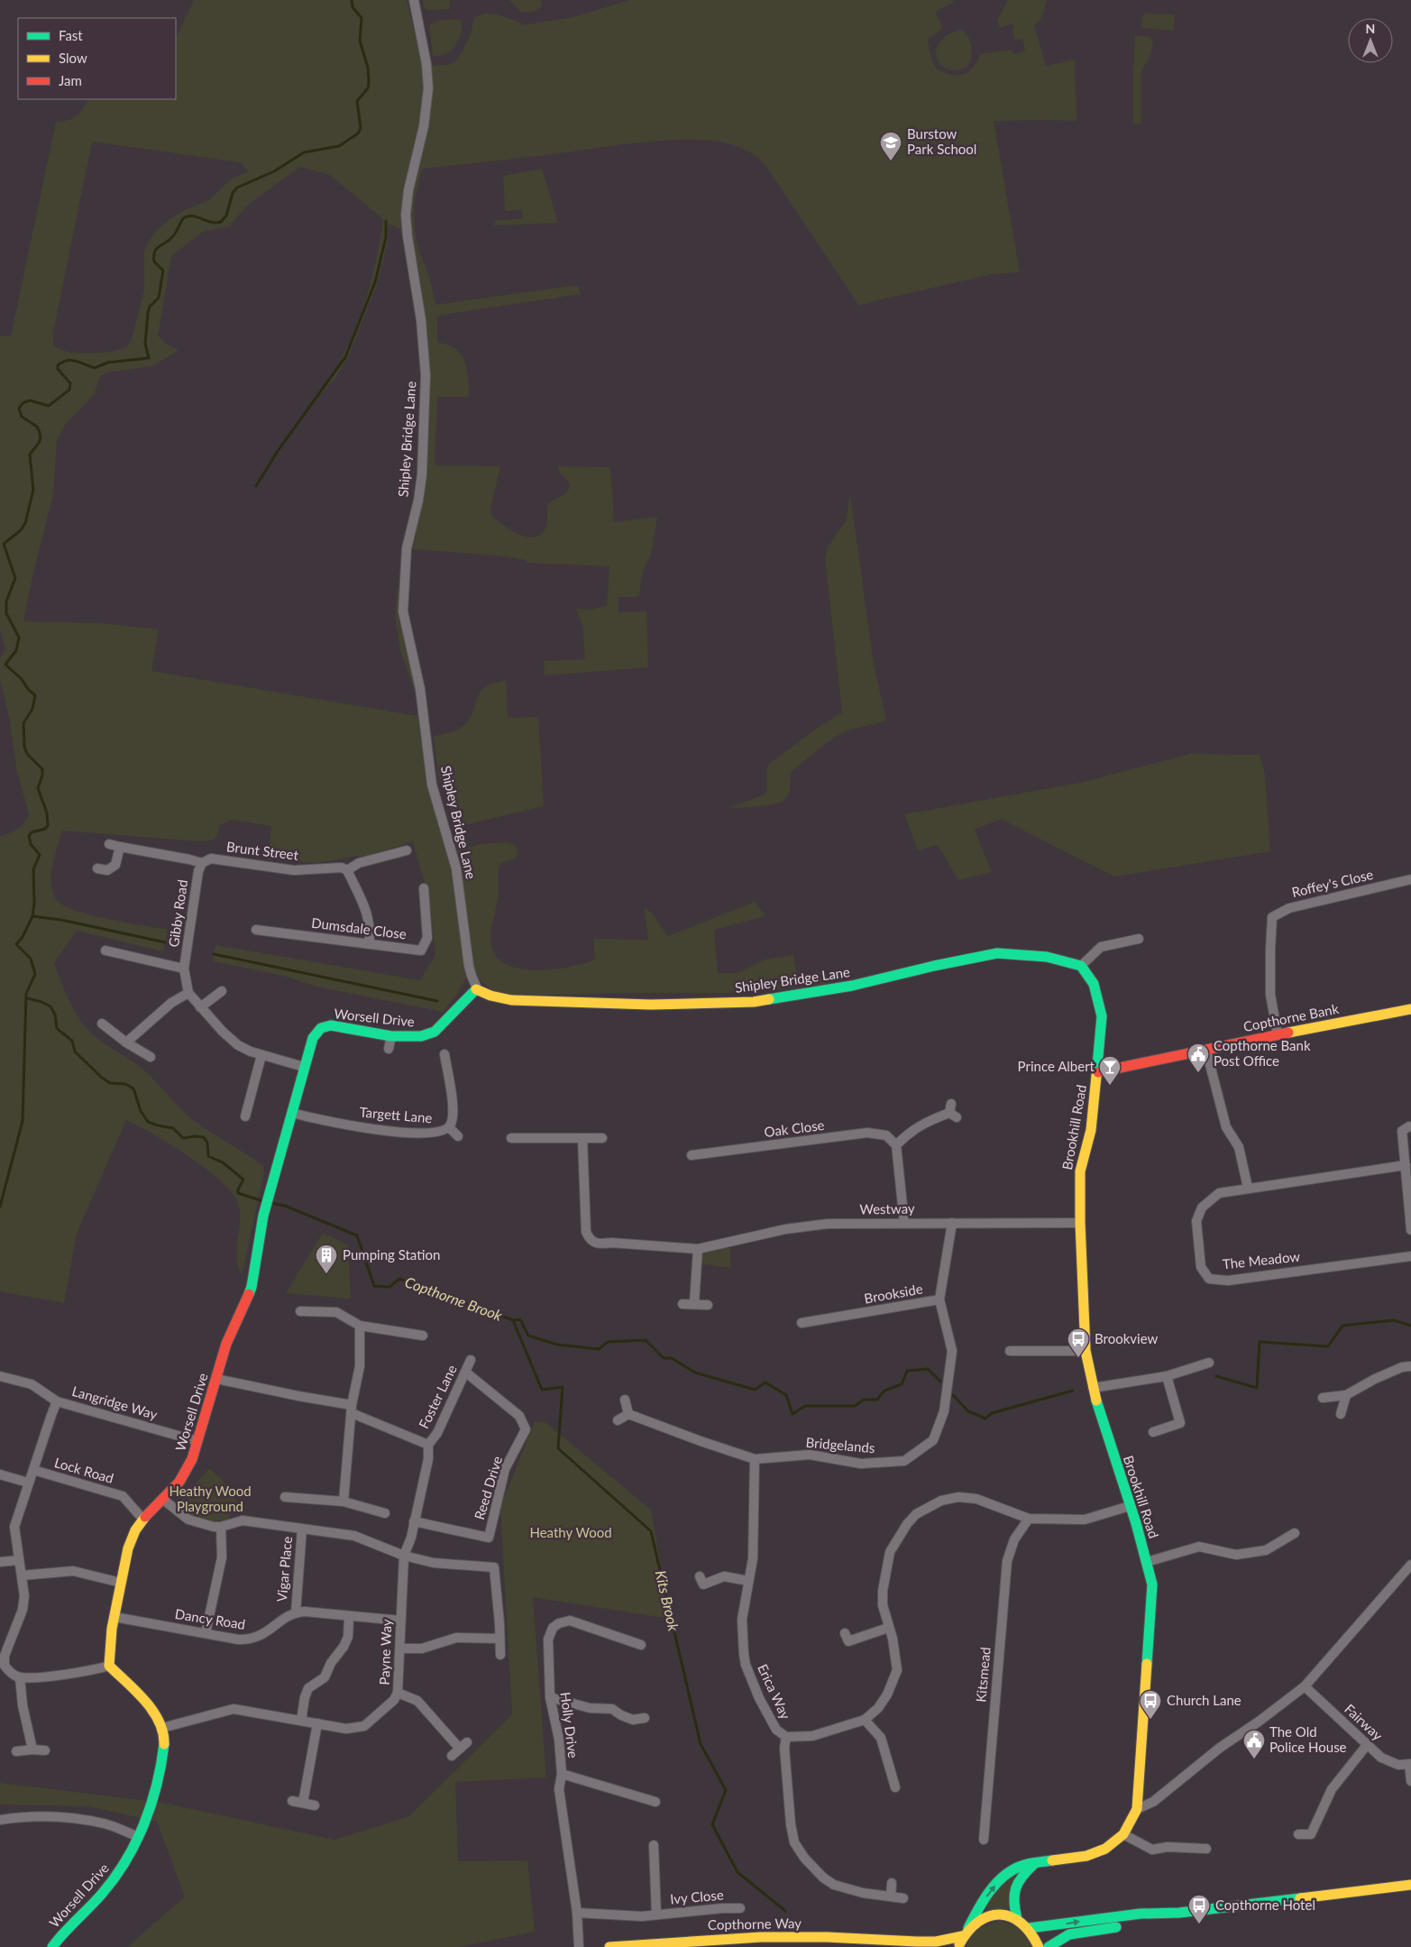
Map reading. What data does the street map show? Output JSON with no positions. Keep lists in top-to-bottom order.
{
  "streets": {
    "main road": [
      "Shipley Bridge Lane",
      "Worsell Drive",
      "Copthorne Bank",
      "Brookhill Road",
      "Copthorne Way"
    ],
    "street": [
      "Brunt Street",
      "Roffey's Close",
      "Gibby Road",
      "Dumsdale Close",
      "Targett Lane",
      "Oak Close",
      "Westway",
      "The Meadow",
      "Brookside",
      "Foster Lane",
      "Langridge Way",
      "Bridgelands",
      "Lock Road",
      "Reed Drive",
      "Vigar Place",
      "Dancy Road",
      "Payne Way",
      "Kitsmead",
      "Erica Way",
      "Fairway",
      "Holly Drive",
      "Ivy Close"
    ]
  },
  "crossings": [
    ["Shipley Bridge Lane", "Worsell Drive"],
    ["Brunt Street", "Gibby Road"],
    ["Roffey's Close", "Copthorne Bank"],
    ["Gibby Road", "Worsell Drive"],
    ["Worsell Drive", "Targett Lane"],
    ["Worsell Drive", "Langridge Way"],
    ["Worsell Drive", "Lock Road"],
    ["Worsell Drive", "Dancy Road"],
    ["Worsell Drive", "Payne Way"],
    ["Copthorne Bank", "Brookhill Road"],
    ["Brookhill Road", "Westway"],
    ["Brookhill Road", "Copthorne Way"],
    ["Westway", "Brookside"],
    ["Brookside", "Bridgelands"],
    ["Foster Lane", "Reed Drive"],
    ["Foster Lane", "Payne Way"],
    ["Langridge Way", "Lock Road"],
    ["Bridgelands", "Erica Way"],
    ["Reed Drive", "Payne Way"],
    ["Vigar Place", "Dancy Road"],
    ["Vigar Place", "Payne Way"],
    ["Holly Drive", "Ivy Close"]
  ],
  "water": ["Copthorne Brook", "Kits Brook"],
  "parks": ["Heathy Wood Playground", "Heathy Wood"],
  "places": {
    "school or university": ["Burstow Park School"],
    "public building": ["Copthorne Bank Post Office", "The Old Police House"],
    "bar": ["Prince Albert"],
    "building": ["Pumping Station"],
    "bus stop": ["Brookview", "Church Lane", "Copthorne Hotel"]
  },
  "legend": ["Fast", "Slow", "Jam"],
  "north": "top"
}
